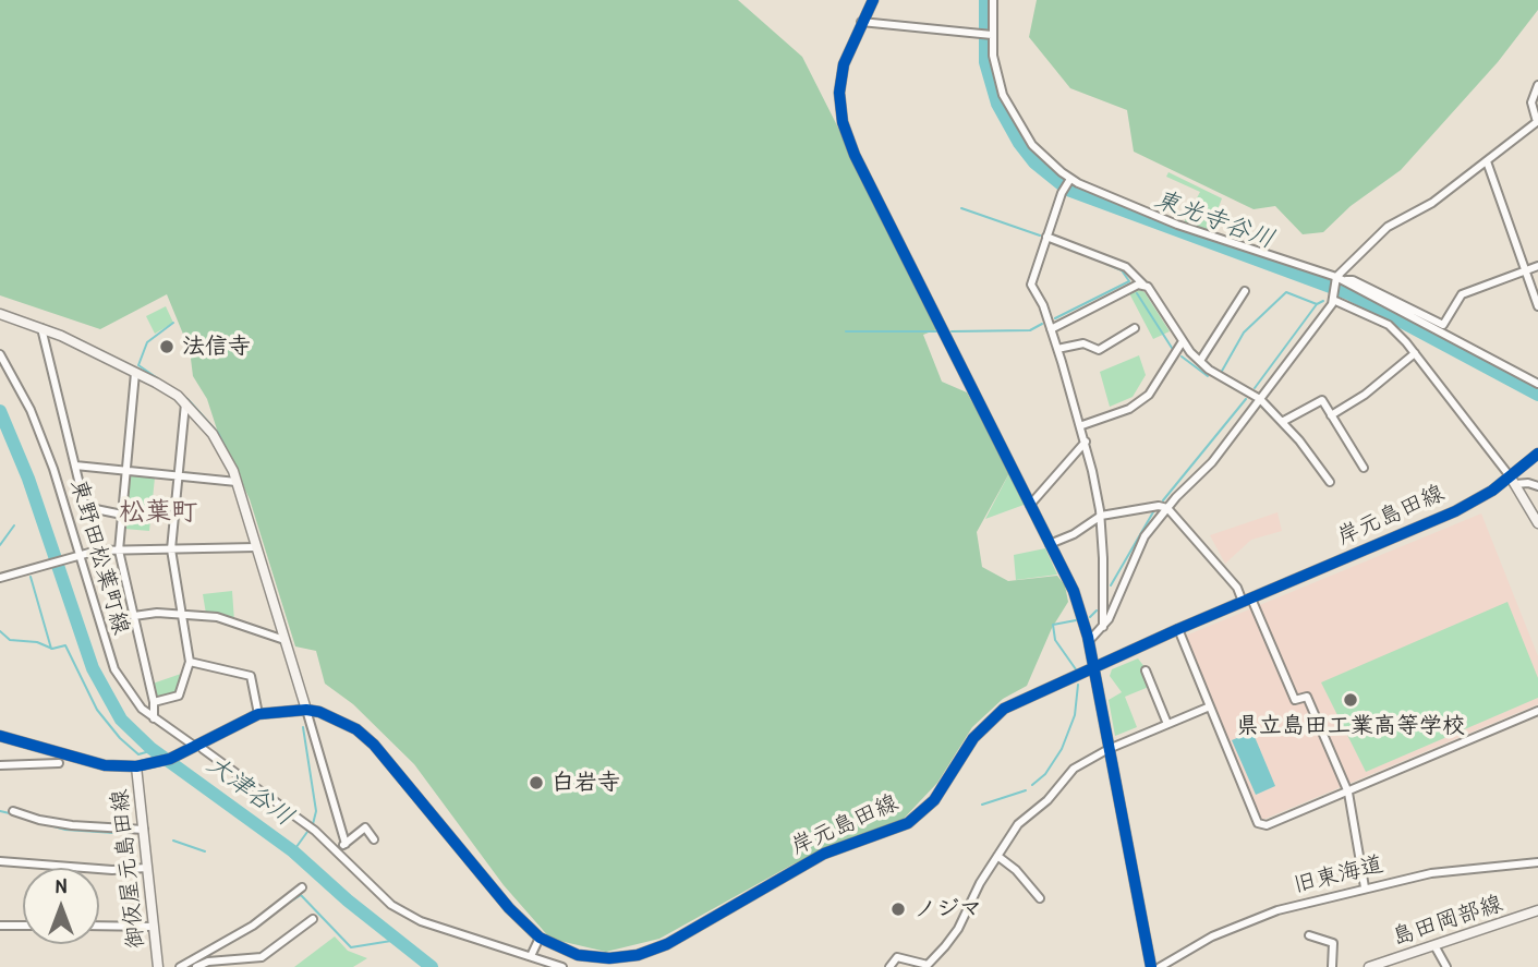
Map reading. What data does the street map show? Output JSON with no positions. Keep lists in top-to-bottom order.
{
  "streets": {
    "street": [
      "岸元島田線",
      "東野田松葉町線",
      "御仮屋元島田線",
      "旧東海道",
      "島田岡部線"
    ]
  },
  "crossings": [
    ["岸元島田線", "東野田松葉町線"],
    ["岸元島田線", "御仮屋元島田線"]
  ],
  "districts": ["松葉町"],
  "water": ["東光寺谷川", "大津谷川"],
  "places": [
    "法信寺",
    "県立島田工業高等学校",
    "白岩寺",
    "ノジマ"
  ],
  "north": "top"
}
